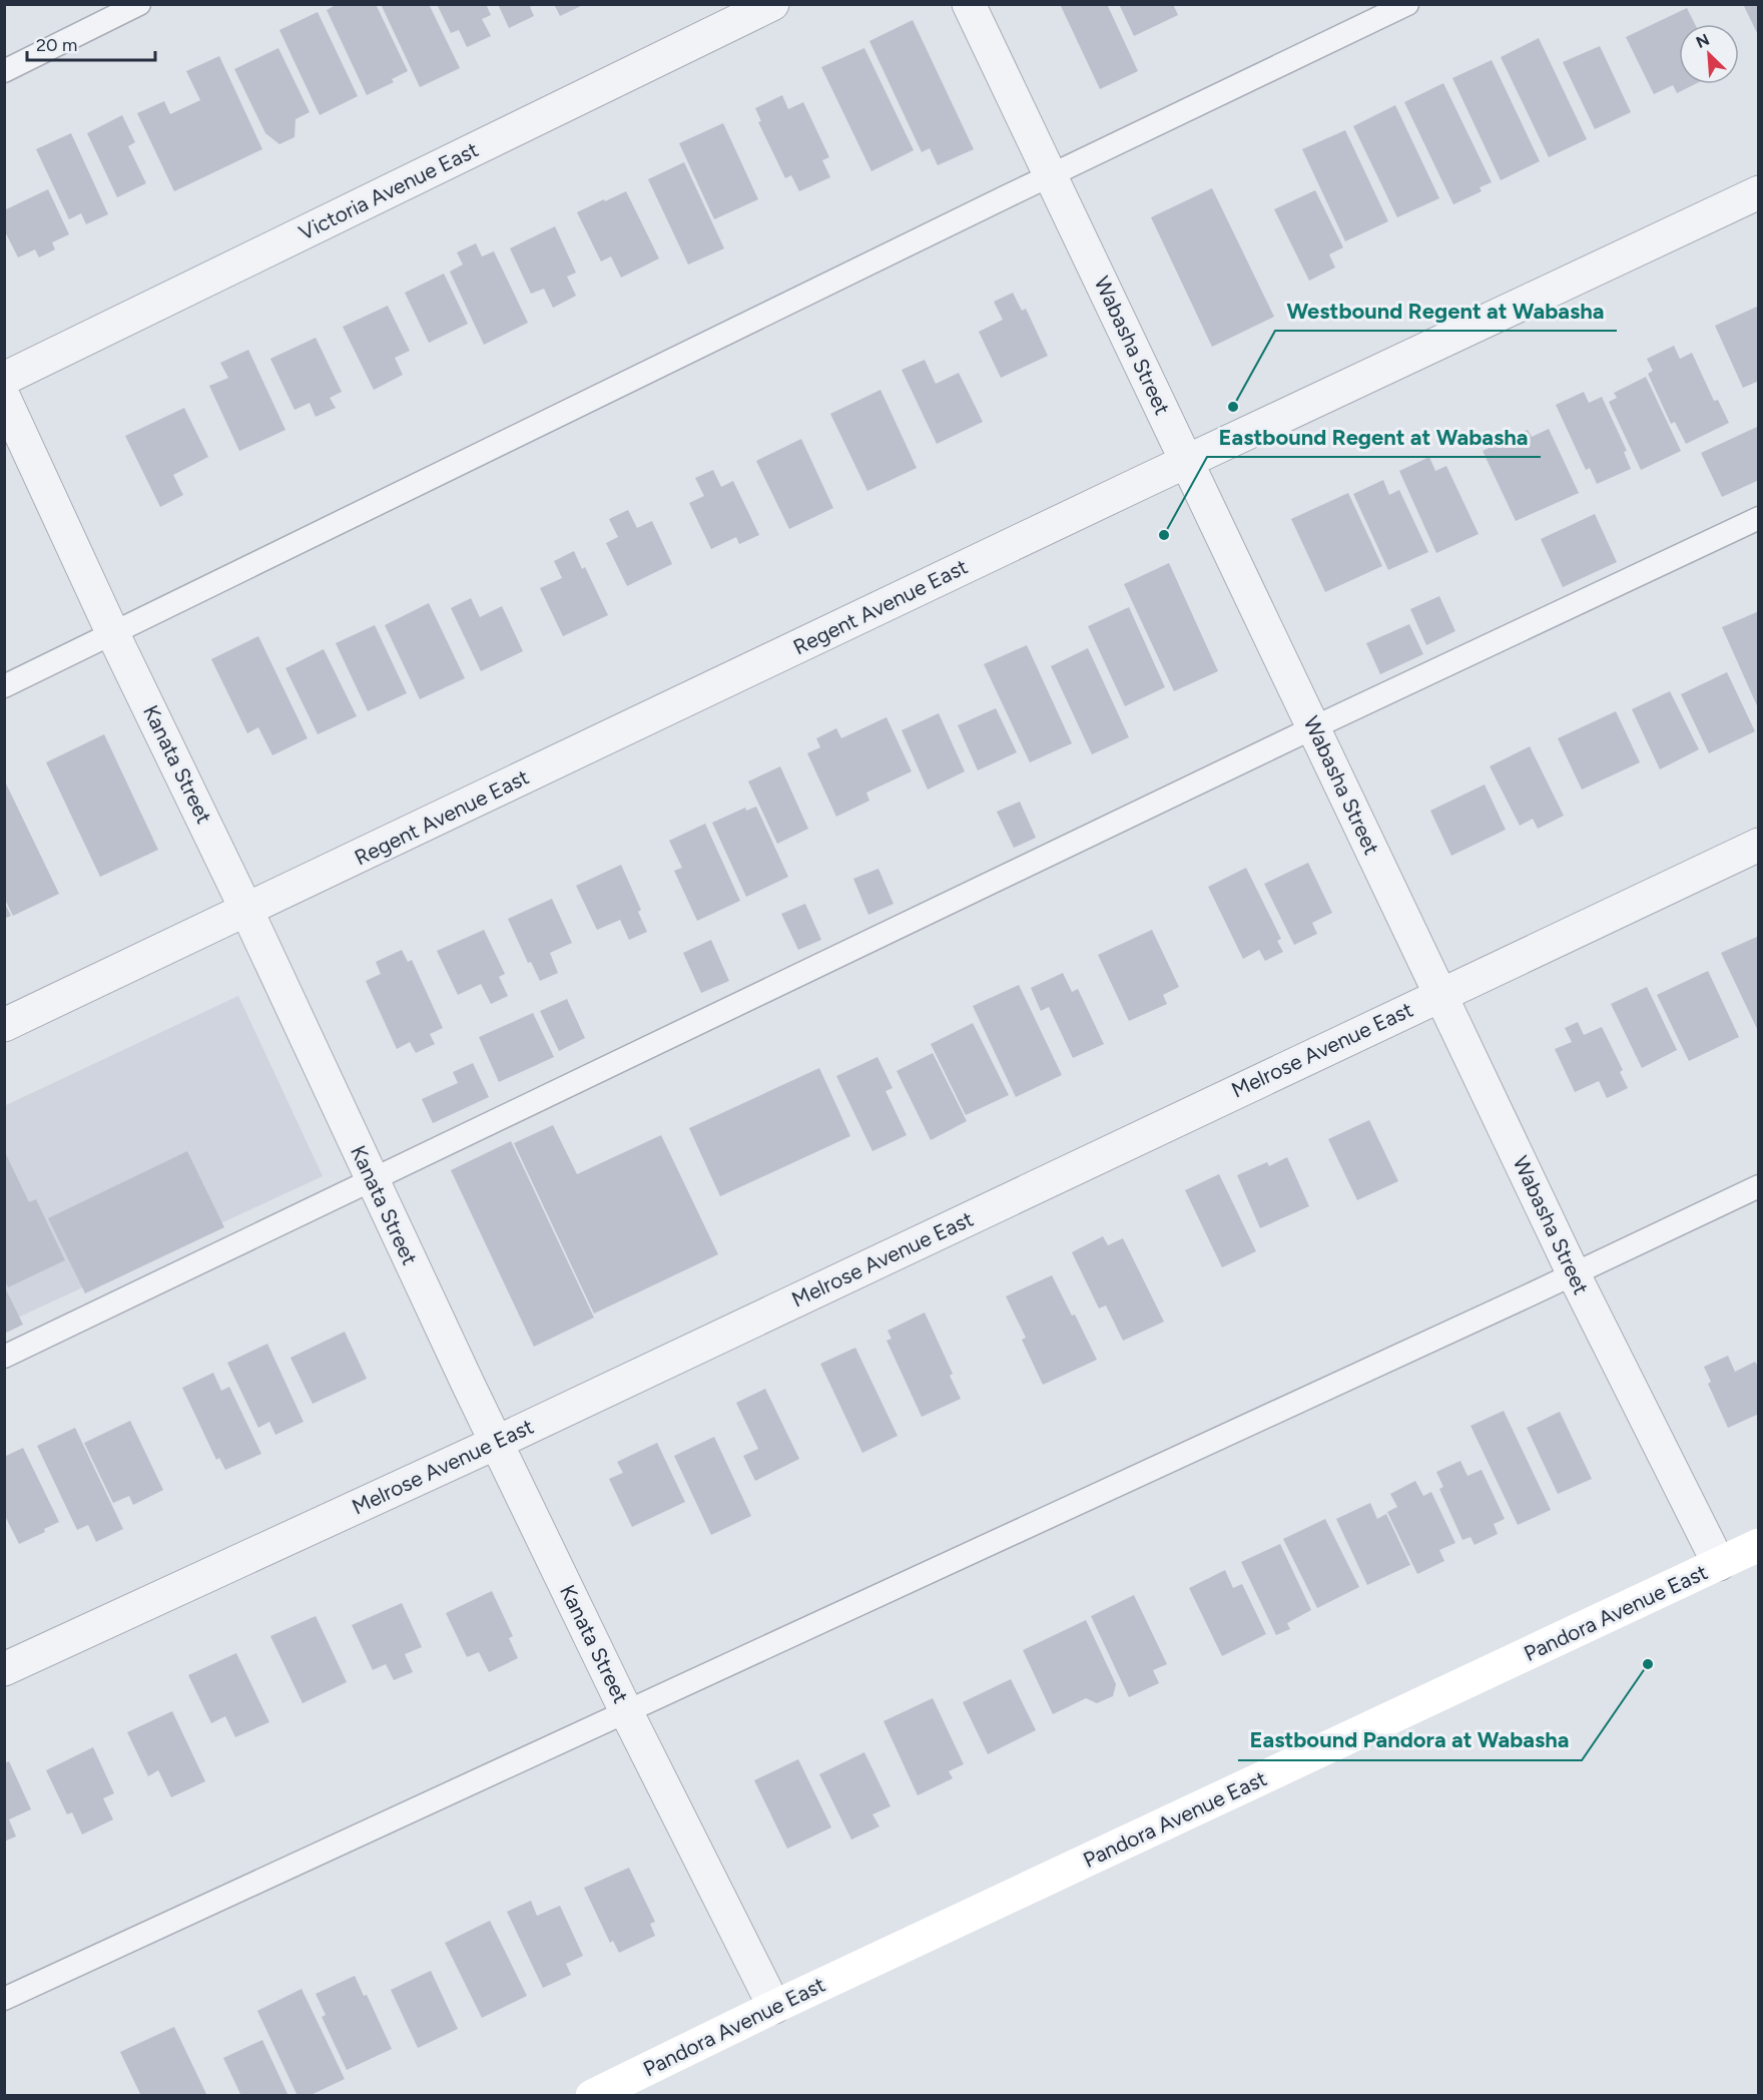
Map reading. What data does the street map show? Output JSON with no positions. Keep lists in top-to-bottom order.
{
  "streets": {
    "main road": ["Pandora Avenue East"],
    "street": [
      "Victoria Avenue East",
      "Wabasha Street",
      "Regent Avenue East",
      "Kanata Street",
      "Melrose Avenue East"
    ]
  },
  "crossings": [
    ["Wabasha Street", "Regent Avenue East"],
    ["Wabasha Street", "Melrose Avenue East"],
    ["Wabasha Street", "Pandora Avenue East"],
    ["Regent Avenue East", "Kanata Street"],
    ["Kanata Street", "Melrose Avenue East"],
    ["Kanata Street", "Pandora Avenue East"]
  ],
  "places": ["Westbound Regent at Wabasha", "Eastbound Regent at Wabasha", "Eastbound Pandora at Wabasha"],
  "scale_bar": "20 m",
  "north": "top left"
}
